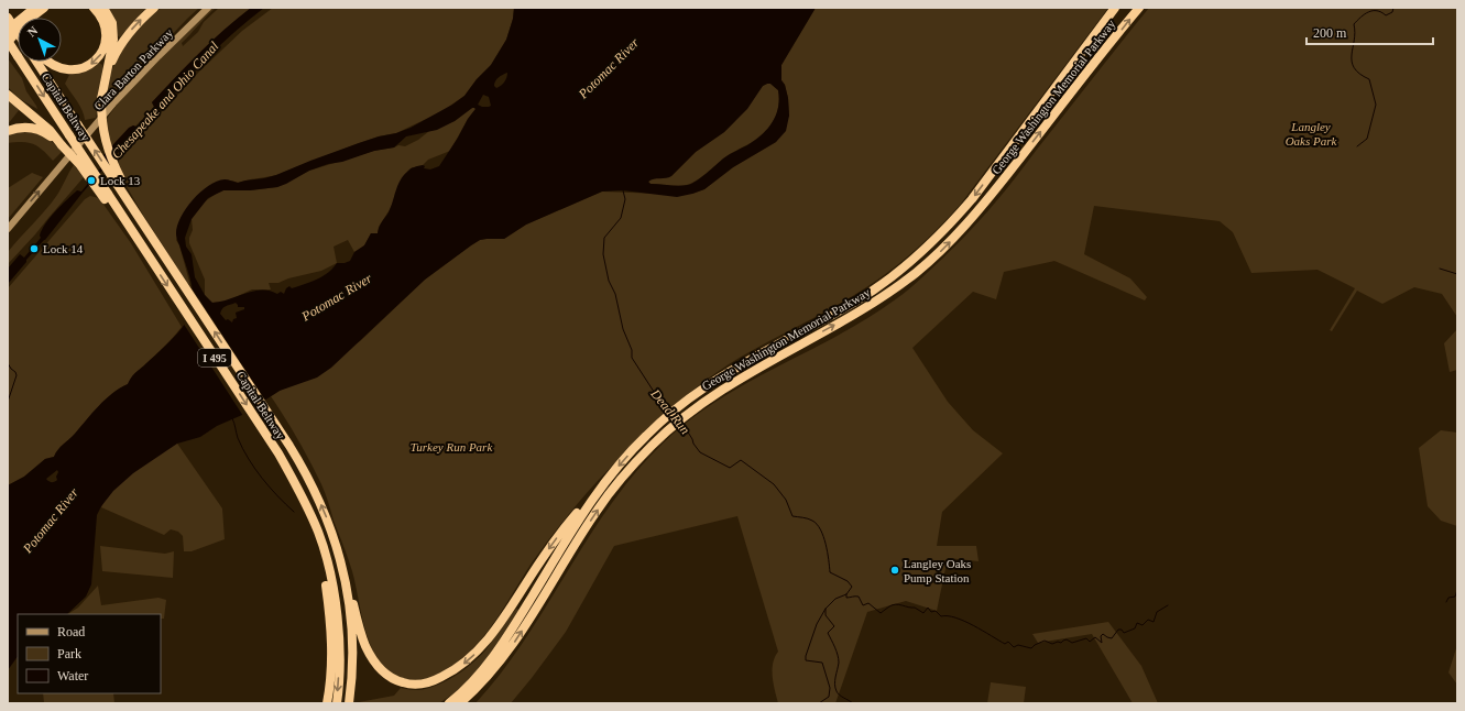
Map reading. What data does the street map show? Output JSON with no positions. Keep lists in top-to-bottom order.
{
  "streets": {
    "highway": ["George Washington Memorial Parkway", "Capital Beltway", "I 495"],
    "main road": ["Clara Barton Parkway"]
  },
  "one_way": ["Clara Barton Parkway"],
  "water": ["Potomac River", "Chesapeake and Ohio Canal", "Dead Run"],
  "parks": ["Langley Oaks Park", "Turkey Run Park"],
  "places": ["Lock 13", "Lock 14", "Langley Oaks Pump Station"],
  "legend": ["Road", "Park", "Water"],
  "scale_bar": "200 m",
  "north": "top left"
}
